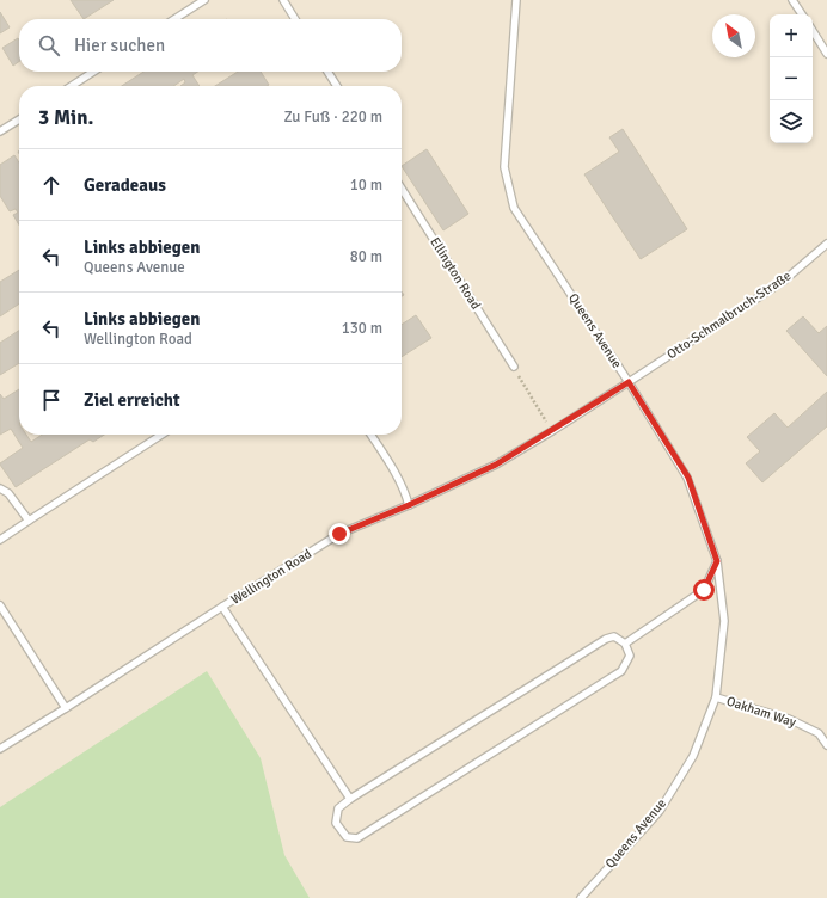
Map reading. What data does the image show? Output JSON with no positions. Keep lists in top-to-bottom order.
{
  "streets": {
    "lane": [
      "Ellington Road",
      "Otto-Schmalbruch-Straße",
      "Queens Avenue",
      "Wellington Road",
      "Oakham Way"
    ]
  },
  "crossings": [
    ["Otto-Schmalbruch-Straße", "Queens Avenue"],
    ["Otto-Schmalbruch-Straße", "Wellington Road"],
    ["Queens Avenue", "Wellington Road"],
    ["Queens Avenue", "Oakham Way"]
  ],
  "north": "top left",
  "page": {
    "map_buttons": ["+", "−"],
    "search": "Hier suchen",
    "heading": ["3 Min.", "Zu Fuß · 220 m"],
    "list": [
      ["Geradeaus", "10 m"],
      ["Links abbiegen", "Queens Avenue", "80 m"],
      ["Links abbiegen", "Wellington Road", "130 m"],
      "Ziel erreicht"
    ]
  }
}
